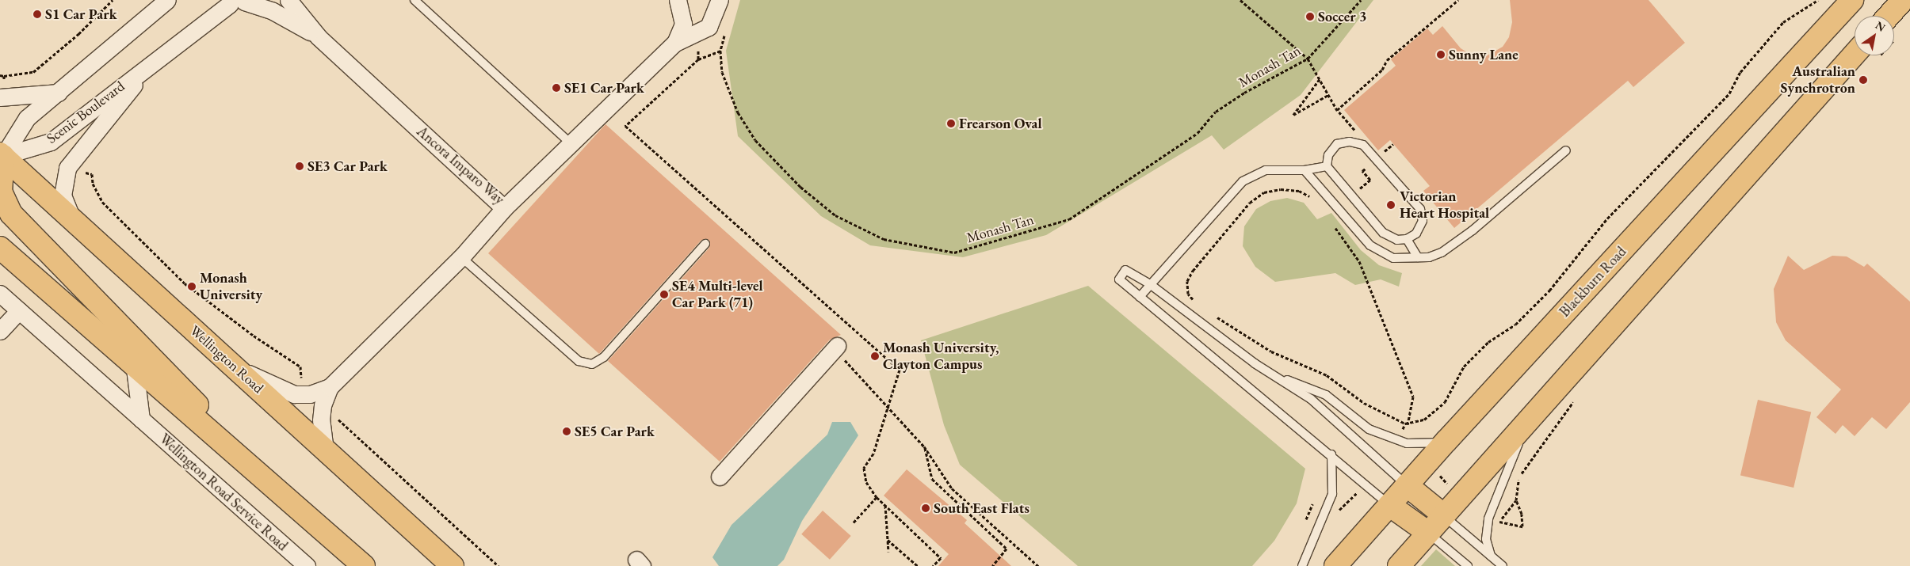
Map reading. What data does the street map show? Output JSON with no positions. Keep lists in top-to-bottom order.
{
  "streets": {
    "main road": ["Blackburn Road", "Wellington Road"],
    "street": ["Scenic Boulevard", "Ancora Imparo Way", "Wellington Road Service Road"],
    "path": ["Monash Tan"]
  },
  "crossings": [
    ["Scenic Boulevard", "Ancora Imparo Way"],
    ["Scenic Boulevard", "Wellington Road"]
  ],
  "places": [
    "S1 Car Park",
    "Soccer 3",
    "Sunny Lane",
    "Australian Synchrotron",
    "SE1 Car Park",
    "Frearson Oval",
    "SE3 Car Park",
    "Victorian Heart Hospital",
    "Monash University",
    "SE4 Multi-level Car Park (71)",
    "Monash University, Clayton Campus",
    "SE5 Car Park",
    "South East Flats"
  ],
  "north": "top right"
}
